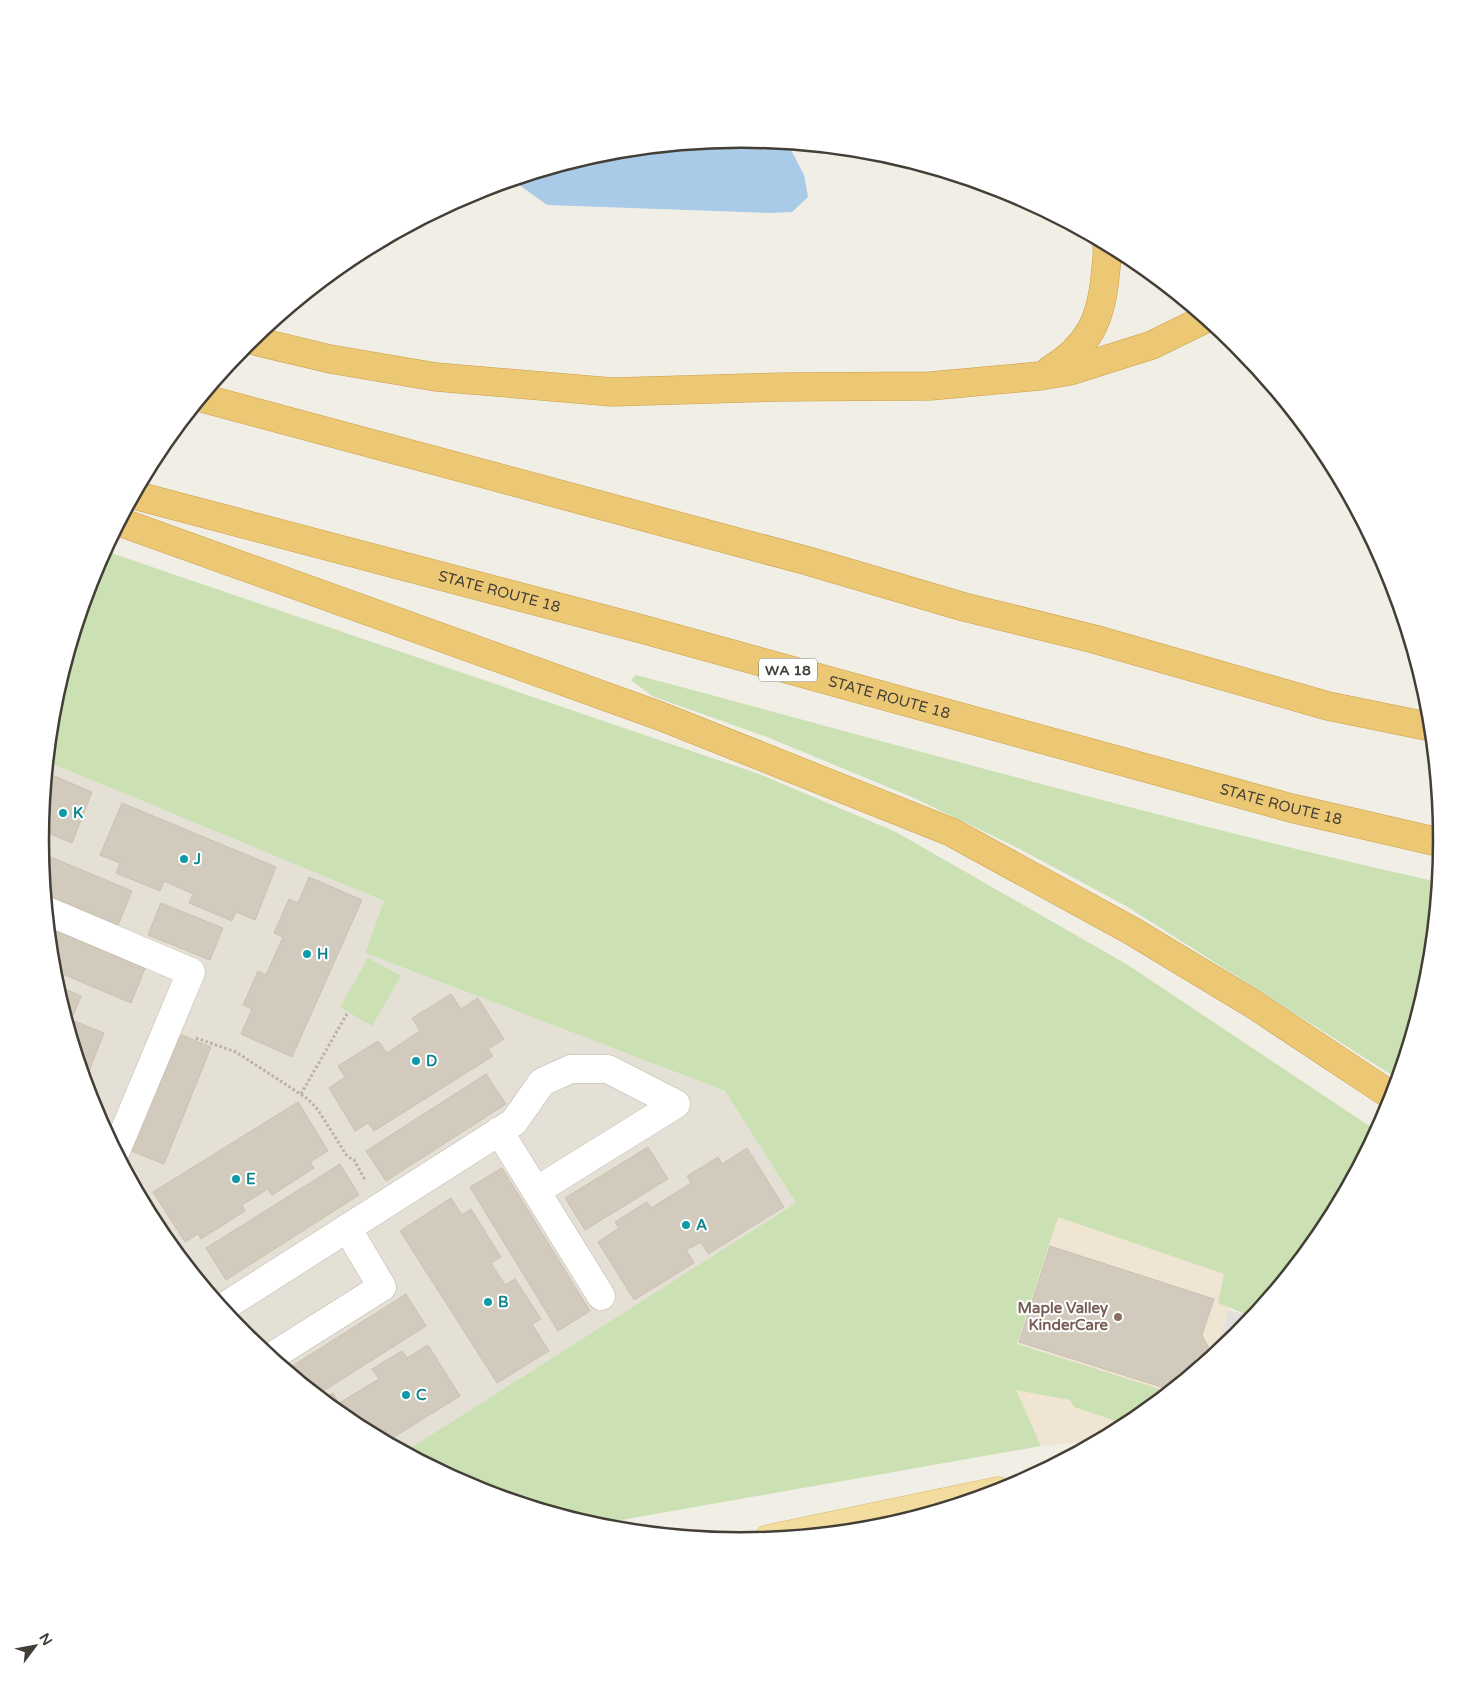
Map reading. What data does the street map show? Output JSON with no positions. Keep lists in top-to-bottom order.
{
  "streets": {
    "highway": ["STATE ROUTE 18", "WA 18"]
  },
  "places": [
    "K",
    "J",
    "H",
    "D",
    "E",
    "A",
    "B",
    "Maple Valley KinderCare",
    "C"
  ],
  "north": "top right"
}
